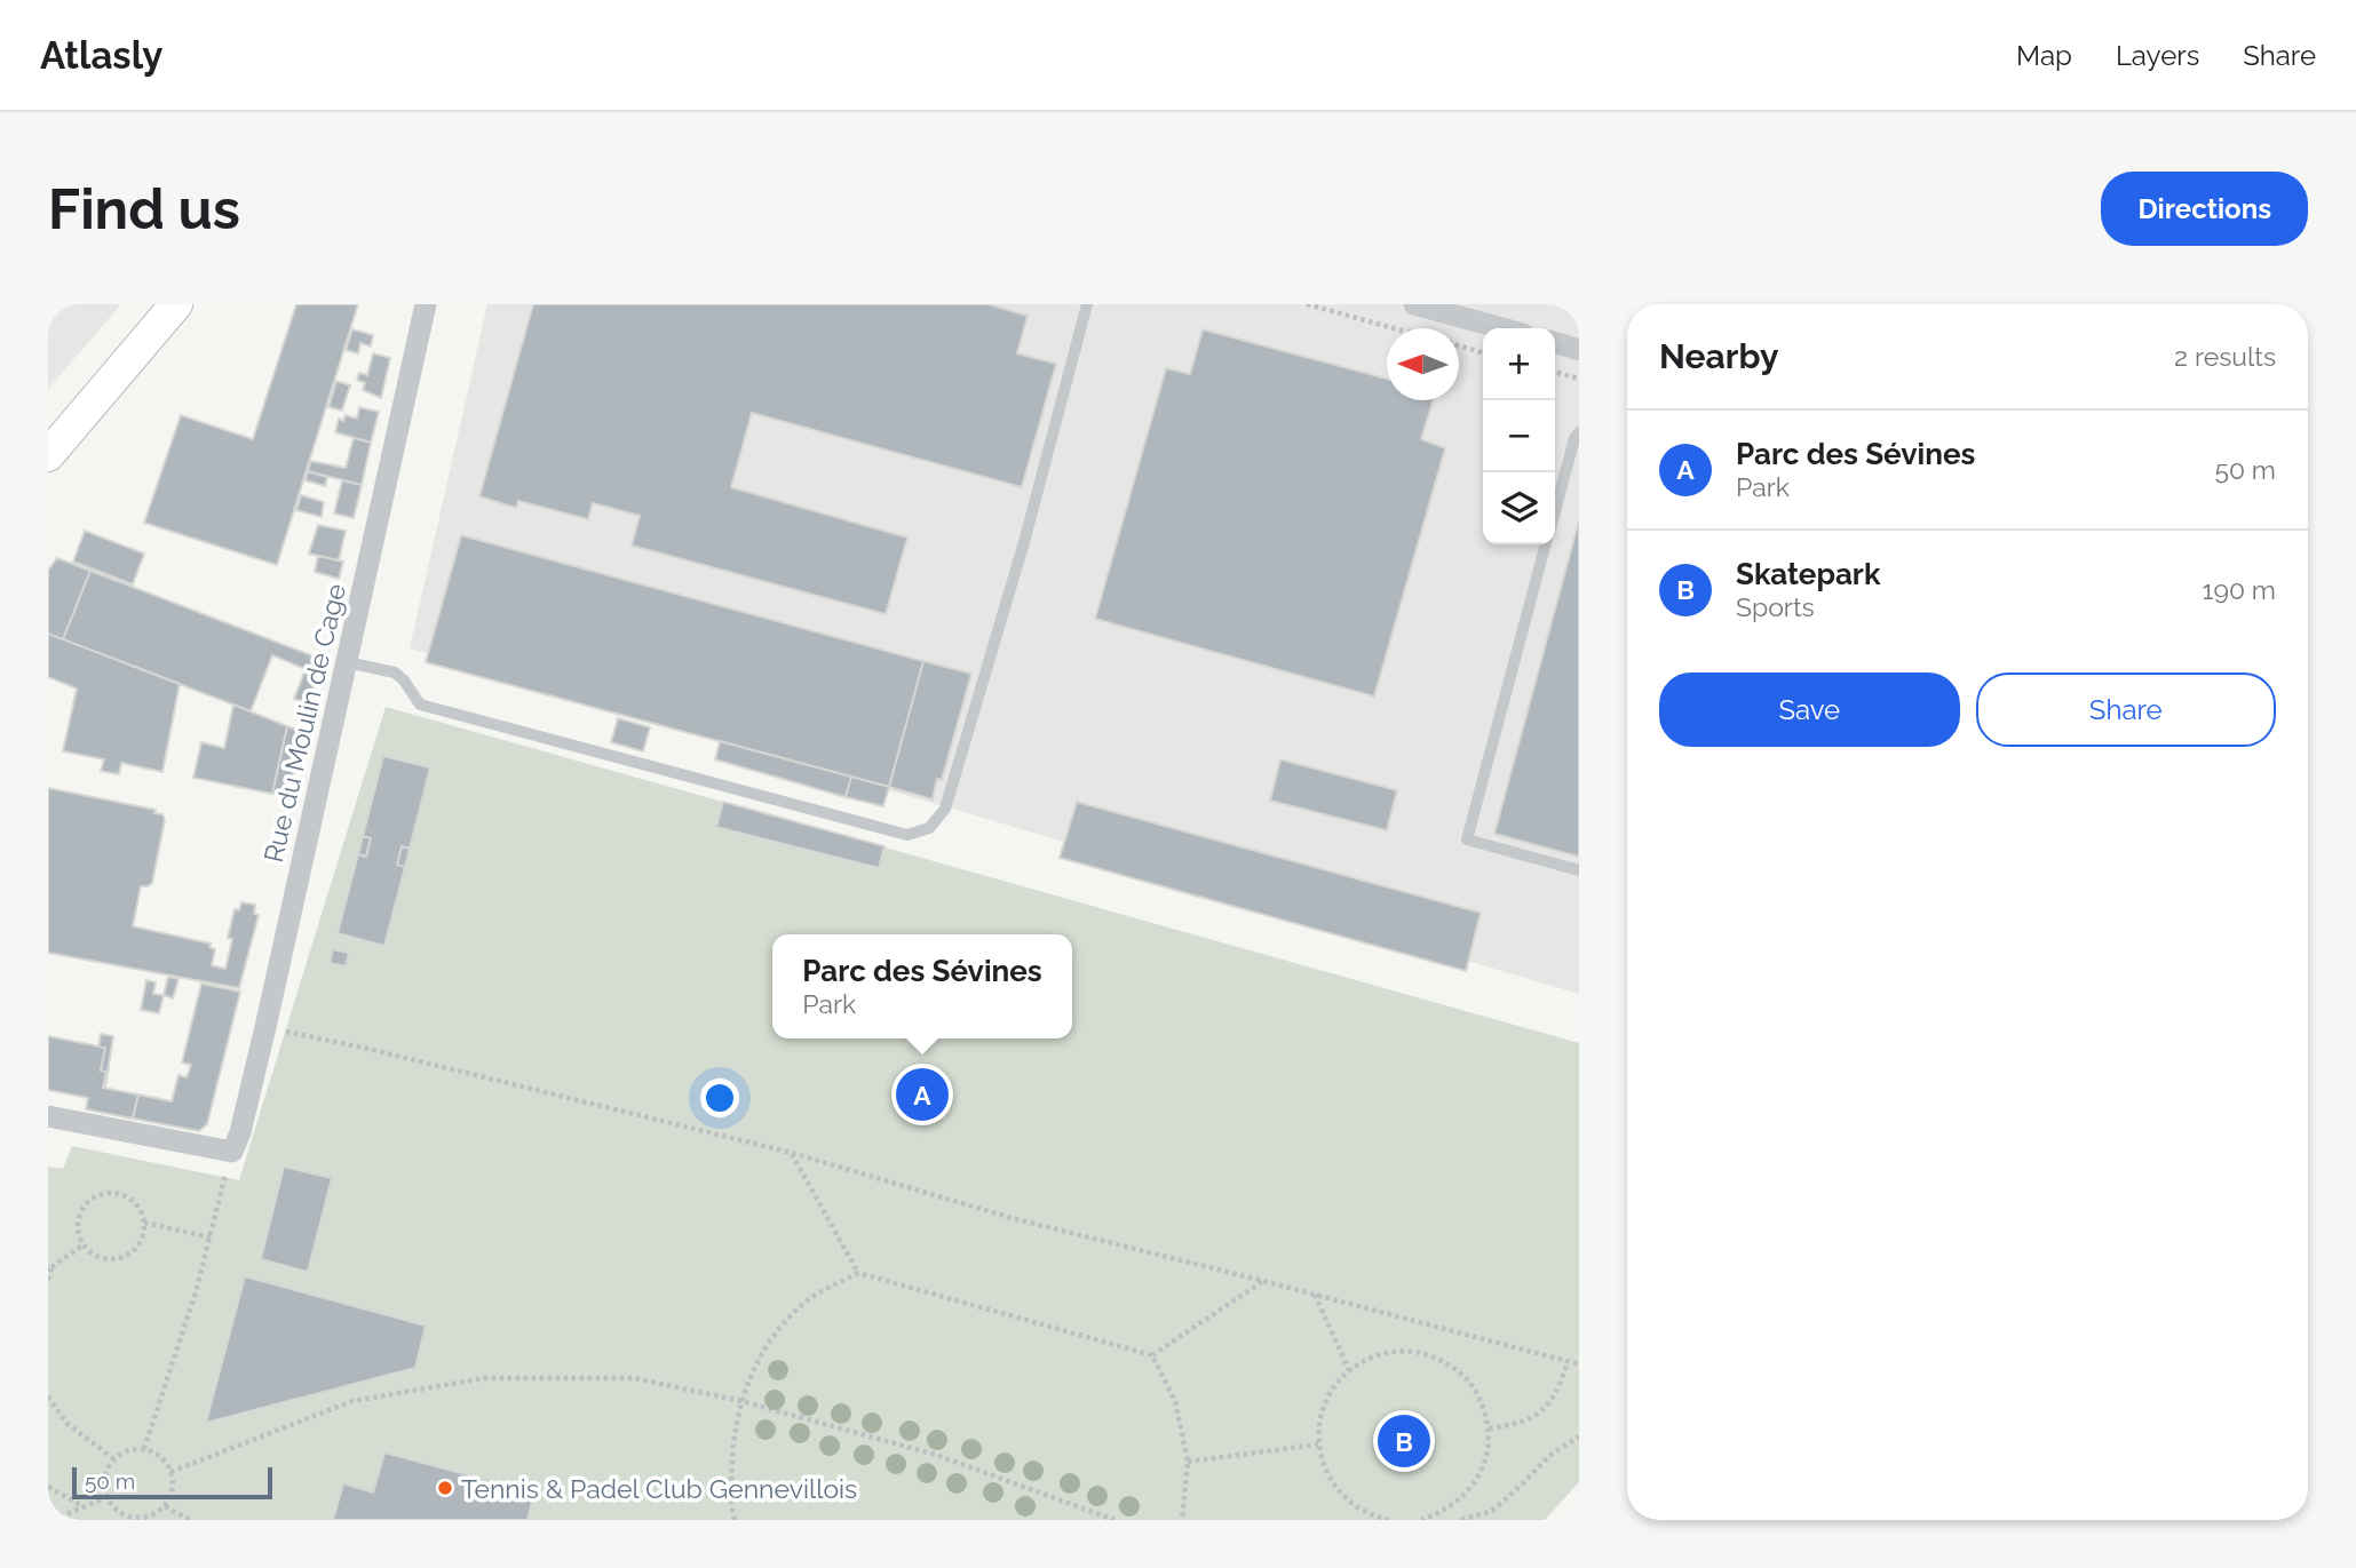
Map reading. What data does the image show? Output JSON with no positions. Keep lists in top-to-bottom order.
{
  "streets": {
    "street": ["Rue du Moulin de Cage"]
  },
  "places": ["Tennis & Padel Club Gennevillois"],
  "scale_bar": "50 m",
  "north": "left",
  "page": {
    "header": "Atlasly",
    "nav": ["Map", "Layers", "Share"],
    "buttons": [
      "Directions",
      ["Save", "Share"]
    ],
    "title": "Find us",
    "heading": ["Nearby", "2 results"],
    "map_buttons": ["+", "−"],
    "list": [
      {
        "mark": "A",
        "name": "Parc des Sévines",
        "note": "Park",
        "value": "50 m"
      },
      {
        "mark": "B",
        "name": "Skatepark",
        "note": "Sports",
        "value": "190 m"
      }
    ],
    "popup": ["Parc des Sévines", "Park"],
    "pins": ["A", "B"],
    "scale": "50 m"
  }
}
